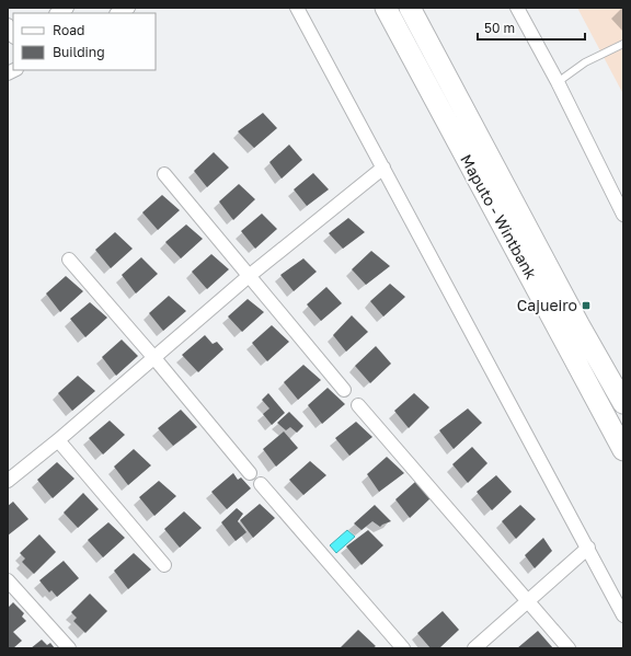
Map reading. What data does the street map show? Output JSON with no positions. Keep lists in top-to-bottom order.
{
  "streets": {
    "highway": ["Maputo - Wintbank"]
  },
  "places": {
    "transit": ["Cajueiro"]
  },
  "legend": ["Road", "Building"],
  "scale_bar": "50 m"
}
